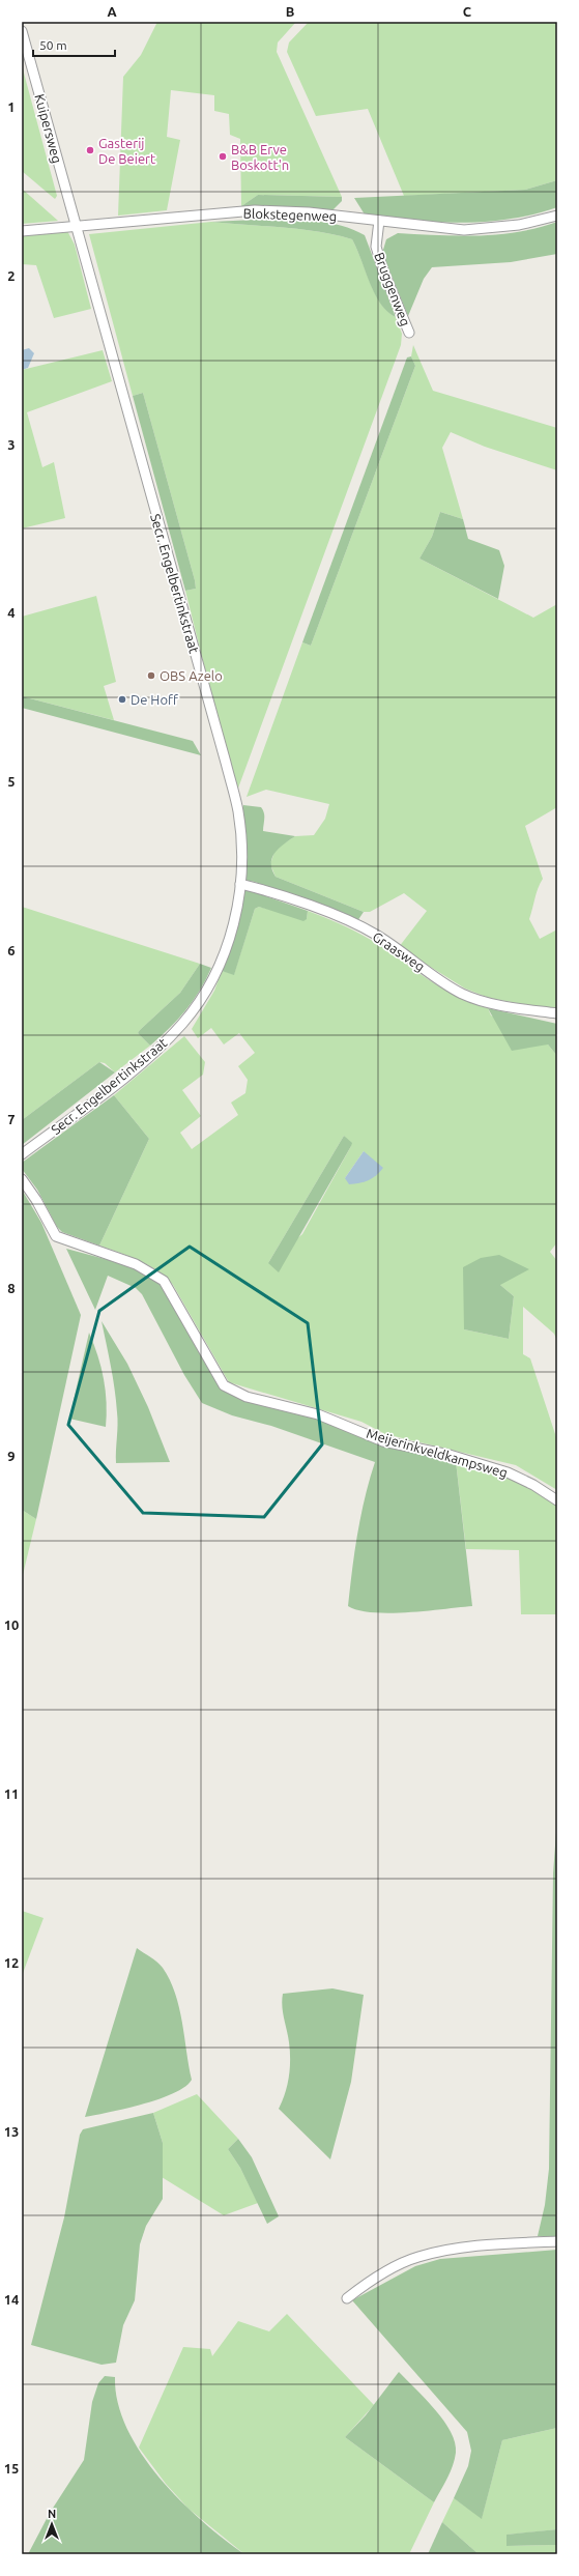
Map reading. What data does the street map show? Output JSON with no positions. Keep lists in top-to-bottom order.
{
  "streets": {
    "street": [
      "Kuipersweg",
      "Blokstegenweg",
      "Bruggenweg",
      "Secr. Engelbertinkstraat",
      "Graasweg",
      "Meijerinkveldkampsweg"
    ]
  },
  "crossings": [
    ["Kuipersweg", "Blokstegenweg"],
    ["Kuipersweg", "Secr. Engelbertinkstraat"],
    ["Blokstegenweg", "Bruggenweg"],
    ["Blokstegenweg", "Secr. Engelbertinkstraat"],
    ["Secr. Engelbertinkstraat", "Graasweg"]
  ],
  "places": [
    "Gasterij De Beiert",
    "B&B Erve Boskott'n",
    "OBS Azelo",
    "De Hoff"
  ],
  "scale_bar": "50 m",
  "north": "top",
  "grid": {
    "columns": ["A", "B", "C"],
    "rows": [
      "1",
      "2",
      "3",
      "4",
      "5",
      "6",
      "7",
      "8",
      "9",
      "10",
      "11",
      "12",
      "13",
      "14",
      "15"
    ]
  }
}
